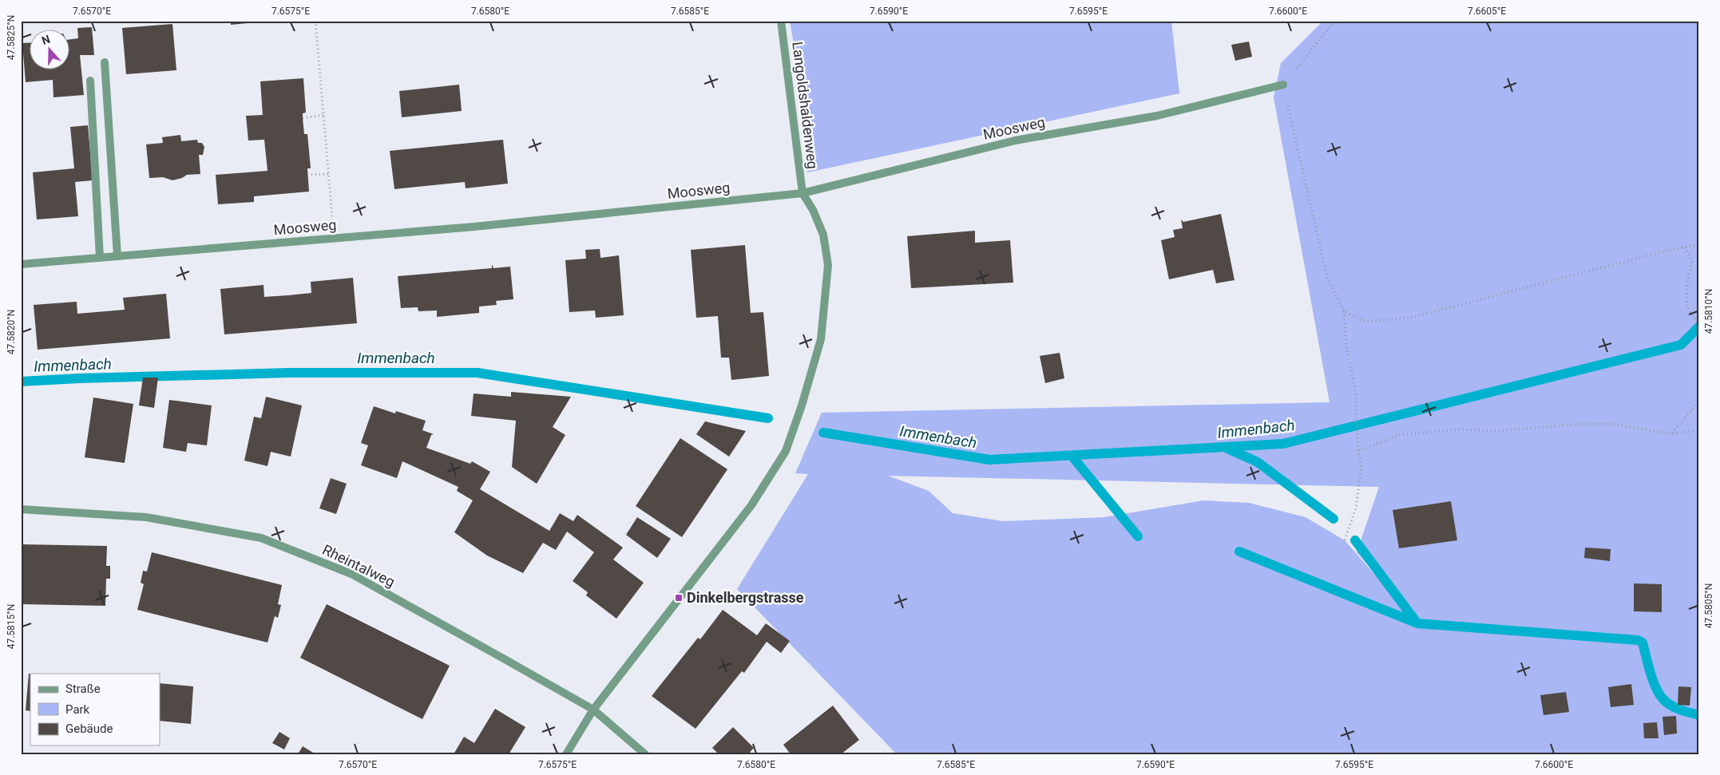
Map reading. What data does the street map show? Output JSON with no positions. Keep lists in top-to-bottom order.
{
  "streets": {
    "street": ["Langoldshaldenweg", "Moosweg", "Rheintalweg"]
  },
  "crossings": [
    ["Langoldshaldenweg", "Moosweg"]
  ],
  "water": ["Immenbach"],
  "places": {
    "transit": ["Dinkelbergstrasse"]
  },
  "legend": ["Straße", "Park", "Gebäude"],
  "north": "top",
  "coordinates": [
    "7.6570°E",
    "7.6575°E",
    "7.6580°E",
    "7.6585°E",
    "7.6590°E",
    "7.6595°E",
    "7.6600°E",
    "7.6605°E",
    "47.5825°N",
    "47.5810°N",
    "47.5820°N",
    "47.5805°N",
    "47.5815°N"
  ]
}
